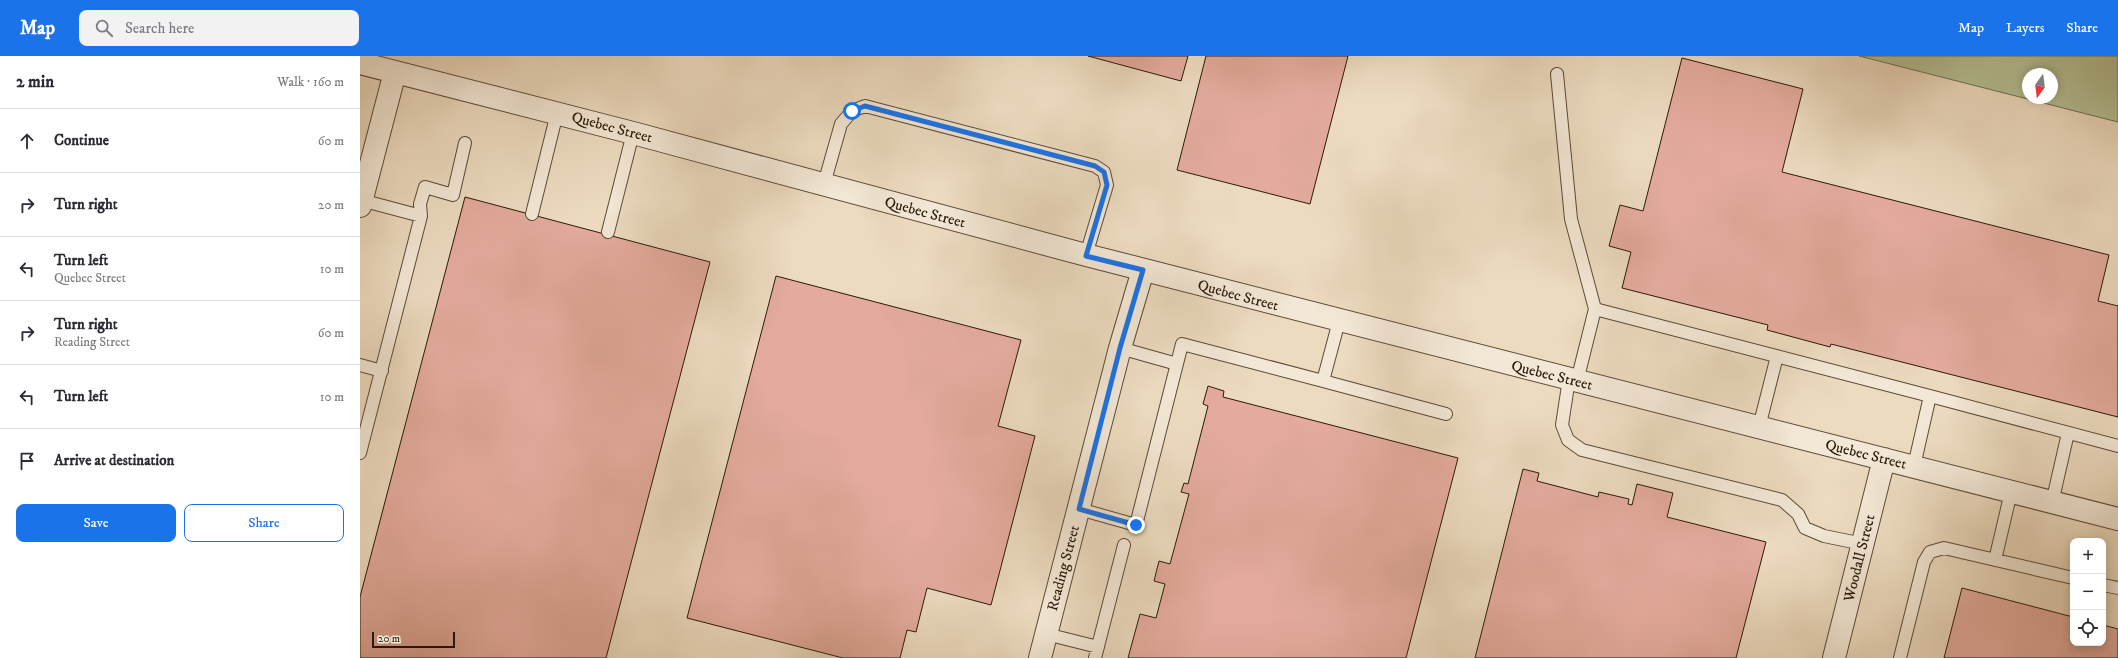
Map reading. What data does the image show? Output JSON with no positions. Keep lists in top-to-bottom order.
{
  "streets": {
    "street": ["Quebec Street", "Woodall Street", "Reading Street"]
  },
  "crossings": [
    ["Quebec Street", "Woodall Street"],
    ["Quebec Street", "Reading Street"]
  ],
  "scale_bar": "20 m",
  "north": "bottom",
  "page": {
    "header": "Map",
    "search": "Search here",
    "nav": ["Map", "Layers", "Share"],
    "heading": ["2 min", "Walk · 160 m"],
    "list": [
      ["Continue", "60 m"],
      ["Turn right", "20 m"],
      ["Turn left", "Quebec Street", "10 m"],
      ["Turn right", "Reading Street", "60 m"],
      ["Turn left", "10 m"],
      "Arrive at destination"
    ],
    "buttons": ["Save", "Share"],
    "map_buttons": ["+", "−"],
    "scale": "20 m"
  }
}
